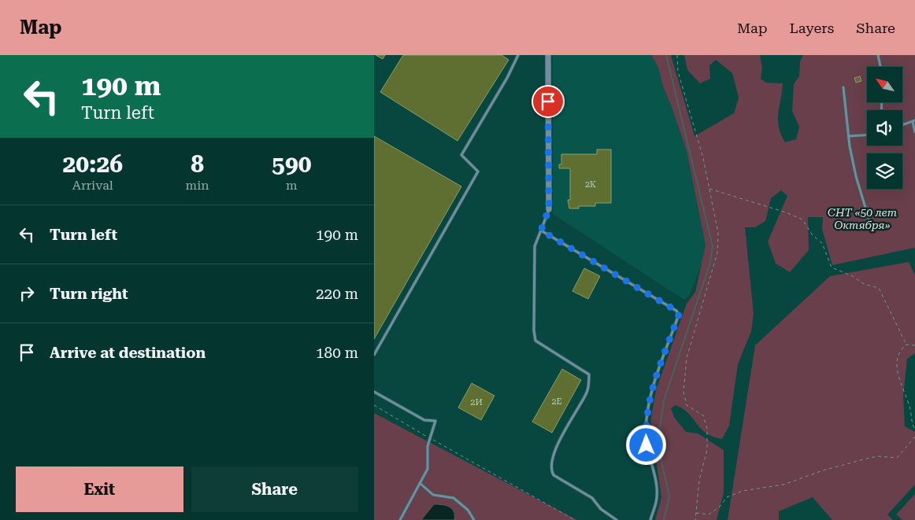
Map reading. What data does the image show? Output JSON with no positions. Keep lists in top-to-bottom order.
{
  "parks": ["СНТ «50 лет Октября»"],
  "house_numbers": ["2К", "2Е", "2И"],
  "north": "top left",
  "page": {
    "header": "Map",
    "nav": ["Map", "Layers", "Share"],
    "turn": ["190 m", "Turn left"],
    "eta": [
      "20:26",
      "Arrival",
      "8",
      "min",
      "590",
      "m"
    ],
    "list": [
      {
        "name": "Turn left",
        "value": "190 m"
      },
      {
        "name": "Turn right",
        "value": "220 m"
      },
      {
        "name": "Arrive at destination",
        "value": "180 m"
      }
    ],
    "buttons": ["Exit", "Share"]
  }
}
